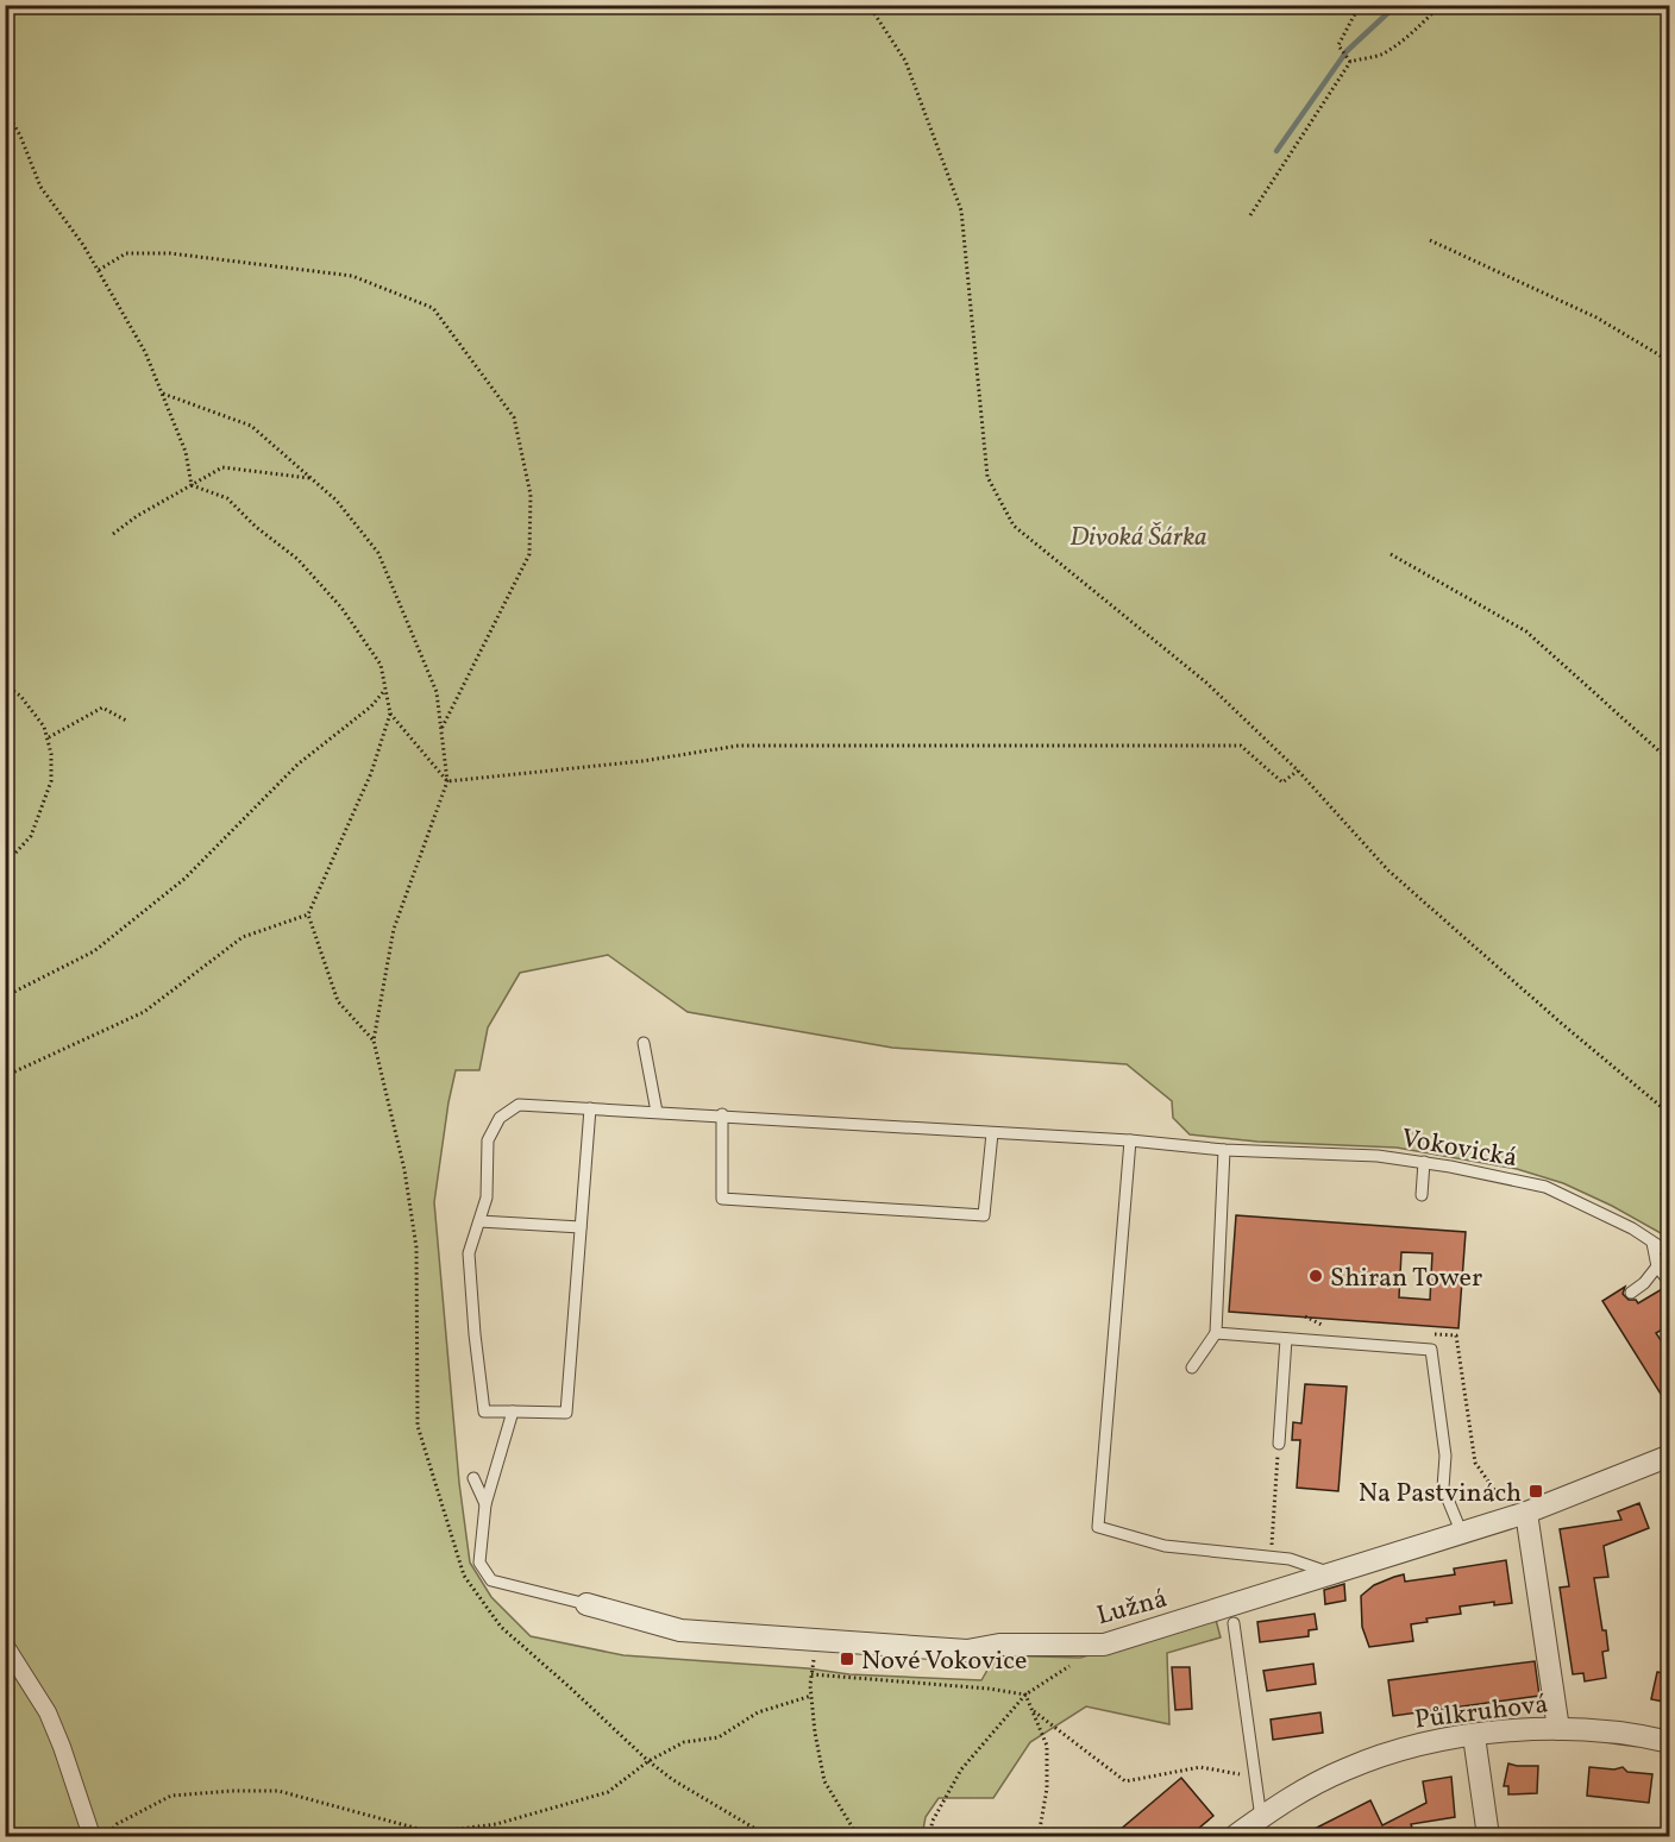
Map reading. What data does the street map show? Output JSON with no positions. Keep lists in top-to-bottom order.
{
  "streets": {
    "street": ["Lužná", "Půlkruhová"],
    "lane": ["Vokovická"]
  },
  "parks": ["Divoká Šárka"],
  "places": {
    "other": ["Shiran Tower"],
    "transit": ["Na Pastvinách", "Nové Vokovice"]
  }
}
